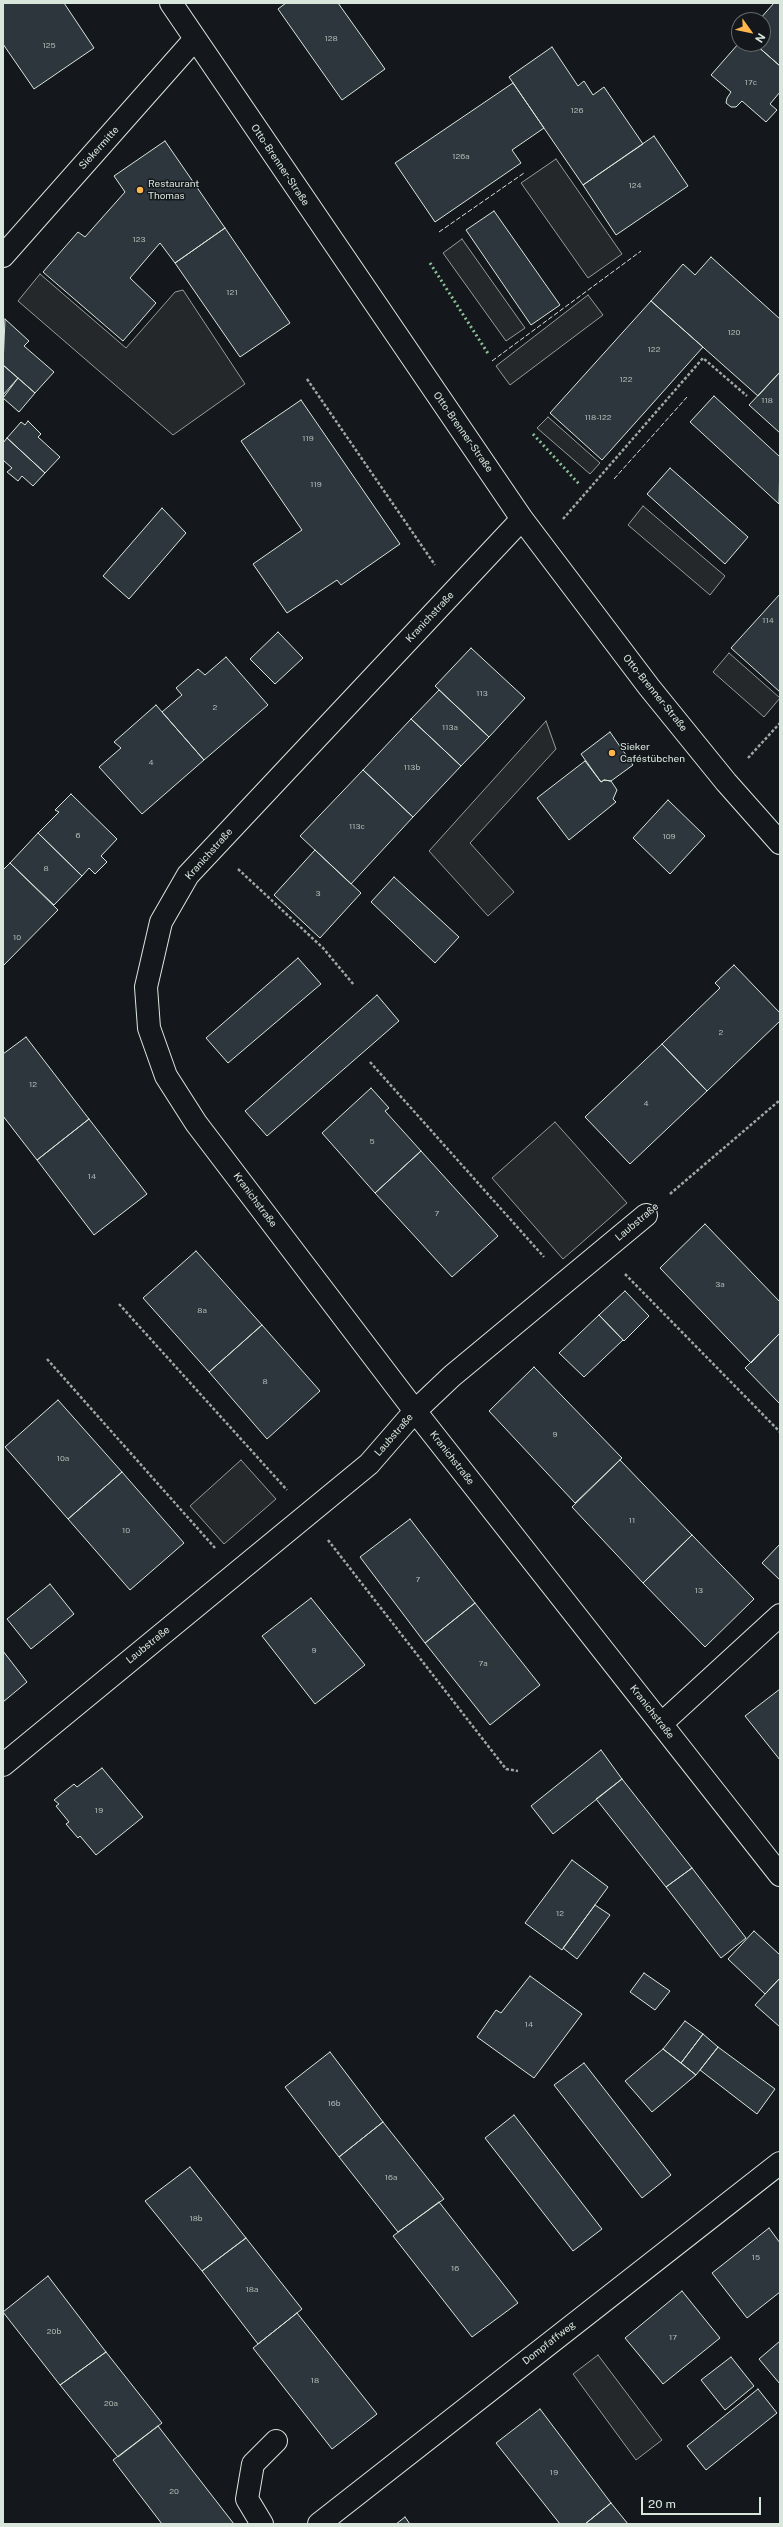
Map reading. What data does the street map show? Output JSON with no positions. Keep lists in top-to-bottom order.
{
  "streets": {
    "street": [
      "Siekermitte",
      "Otto-Brenner-Straße",
      "Kranichstraße",
      "Laubstraße",
      "Dompfaffweg"
    ]
  },
  "crossings": [
    ["Siekermitte", "Otto-Brenner-Straße"],
    ["Otto-Brenner-Straße", "Kranichstraße"],
    ["Kranichstraße", "Laubstraße"]
  ],
  "places": ["Restaurant Thomas", "Sieker Caféstübchen"],
  "house_numbers": [
    "128",
    "125",
    "17c",
    "126",
    "126a",
    "124",
    "123",
    "121",
    "120",
    "122",
    "122",
    "118",
    "118-122",
    "119",
    "119",
    "114",
    "113",
    "2",
    "113a",
    "4",
    "113b",
    "113c",
    "6",
    "109",
    "8",
    "3",
    "10",
    "2",
    "12",
    "4",
    "5",
    "14",
    "7",
    "3a",
    "8a",
    "8",
    "9",
    "10a",
    "11",
    "10",
    "7",
    "13",
    "9",
    "7a",
    "19",
    "12",
    "14",
    "16b",
    "16a",
    "18b",
    "15",
    "16",
    "18a",
    "20b",
    "17",
    "18",
    "20a",
    "19",
    "20"
  ],
  "scale_bar": "20 m",
  "north": "bottom right"
}
